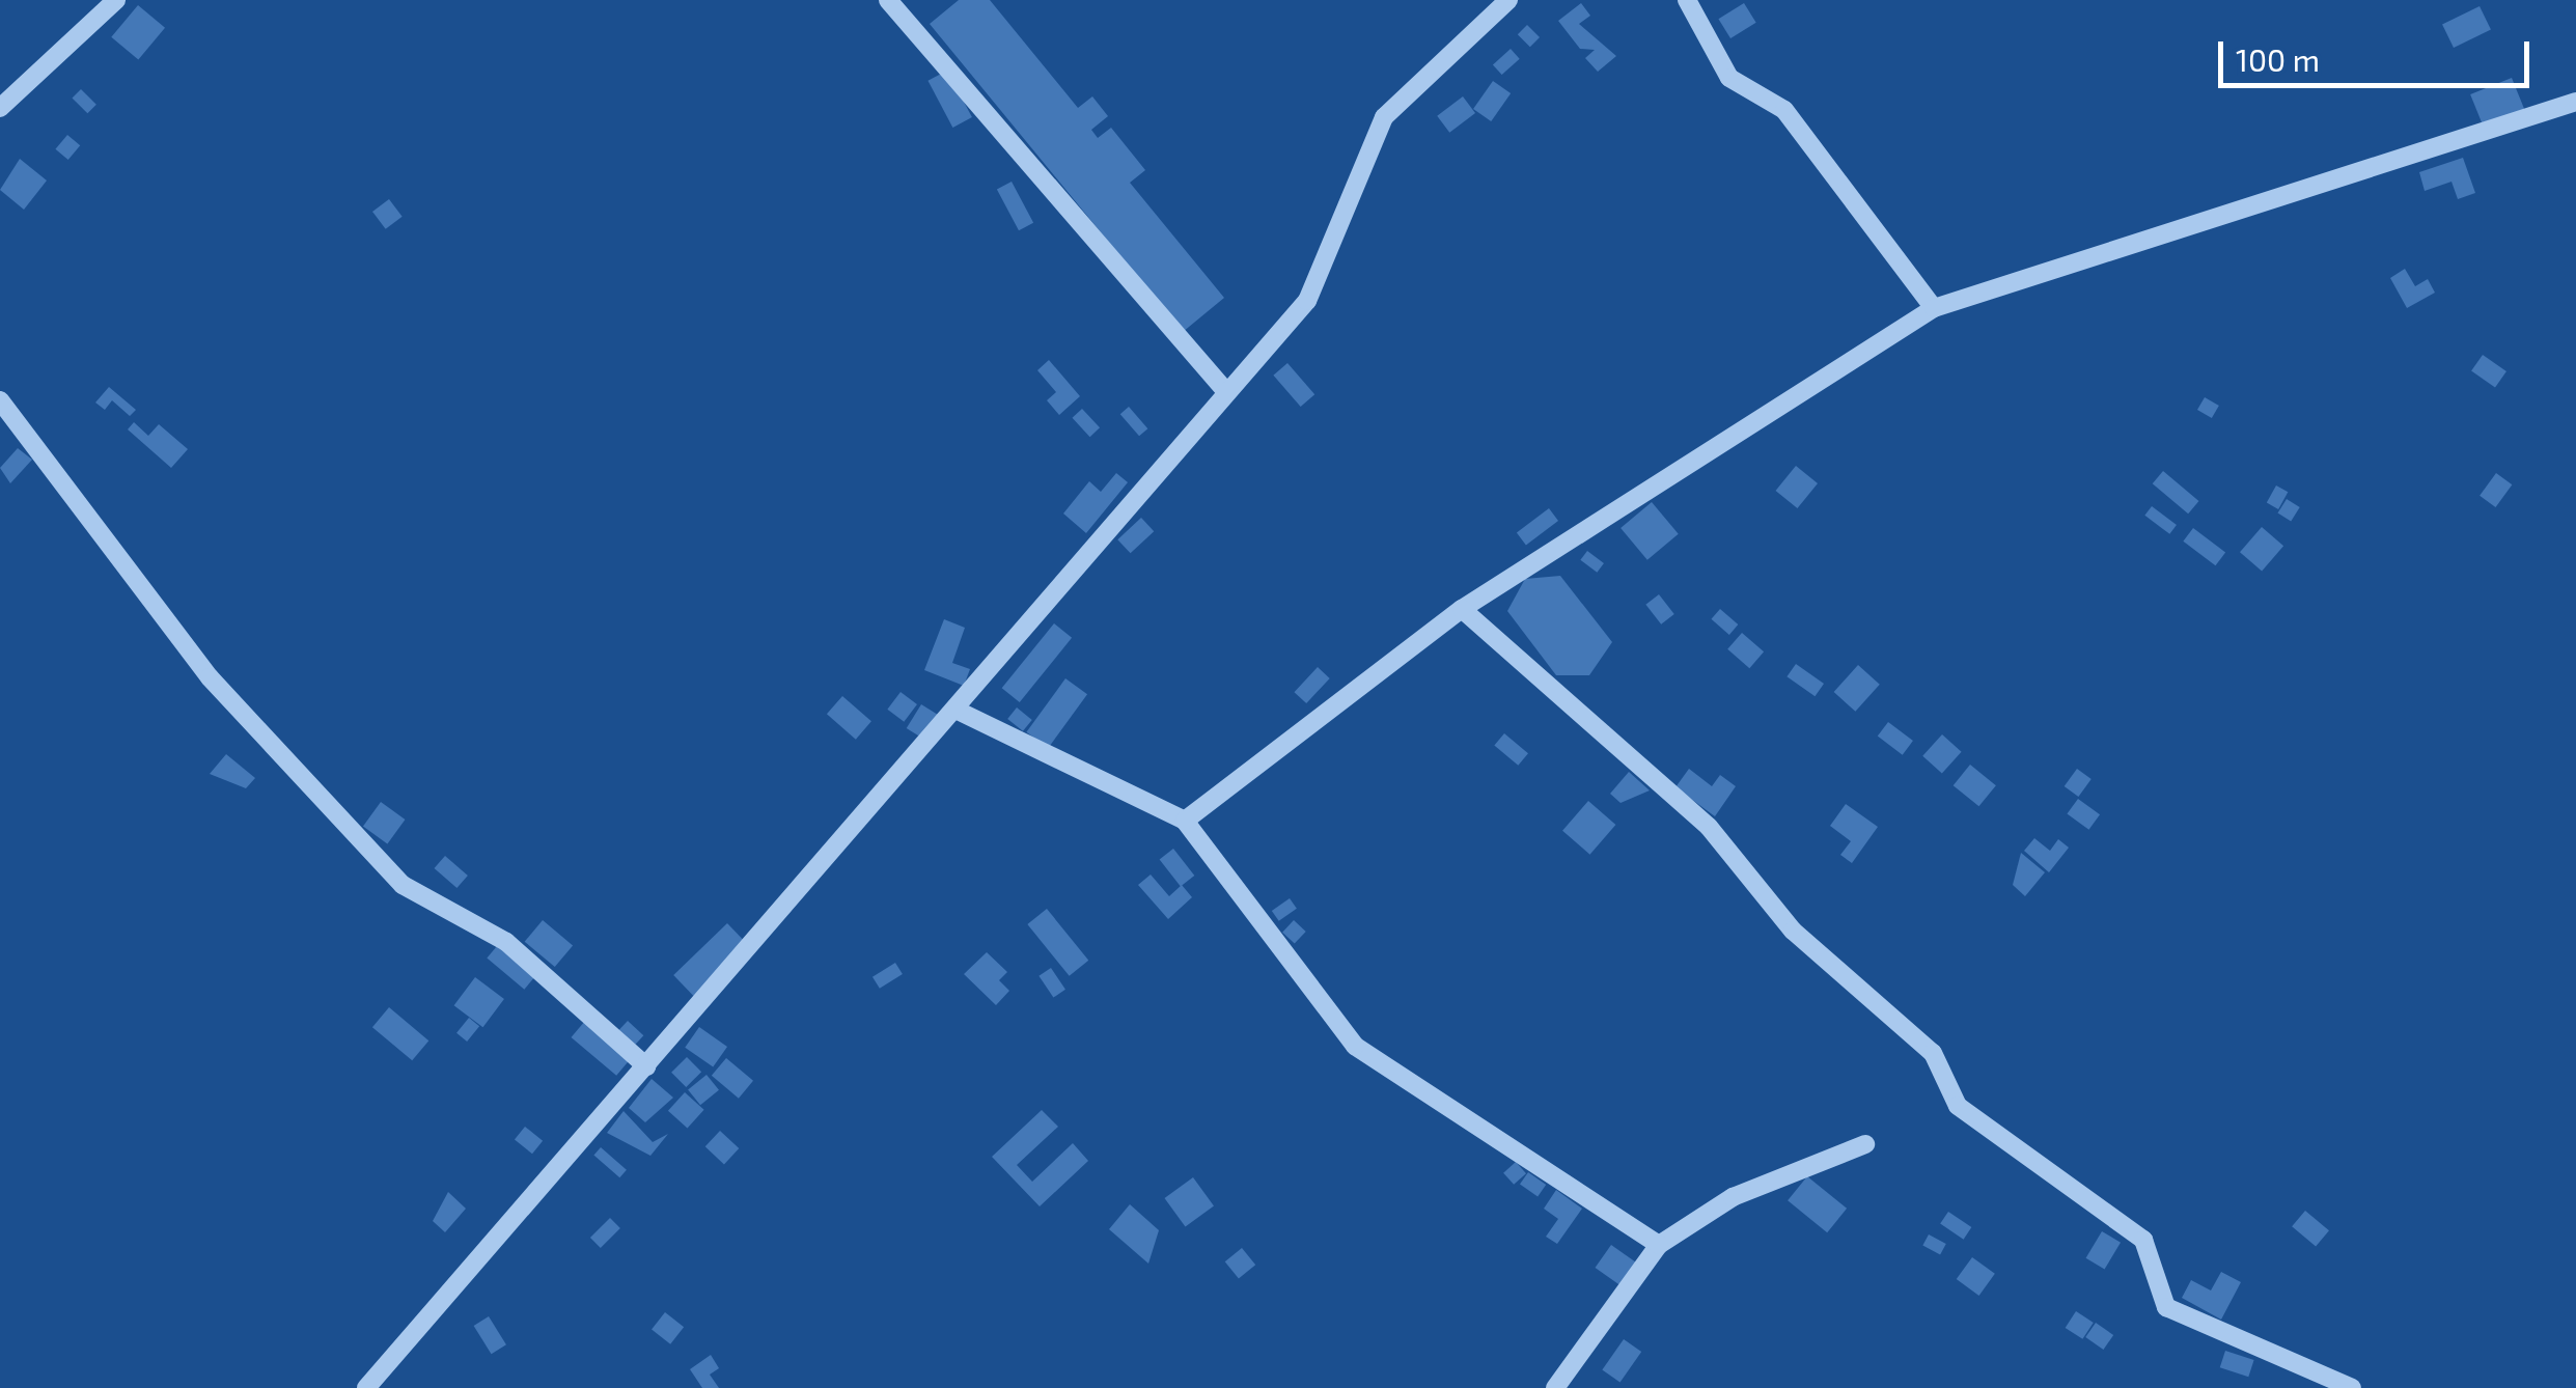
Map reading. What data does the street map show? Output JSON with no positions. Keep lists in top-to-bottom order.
{
  "scale_bar": "100 m"
}
